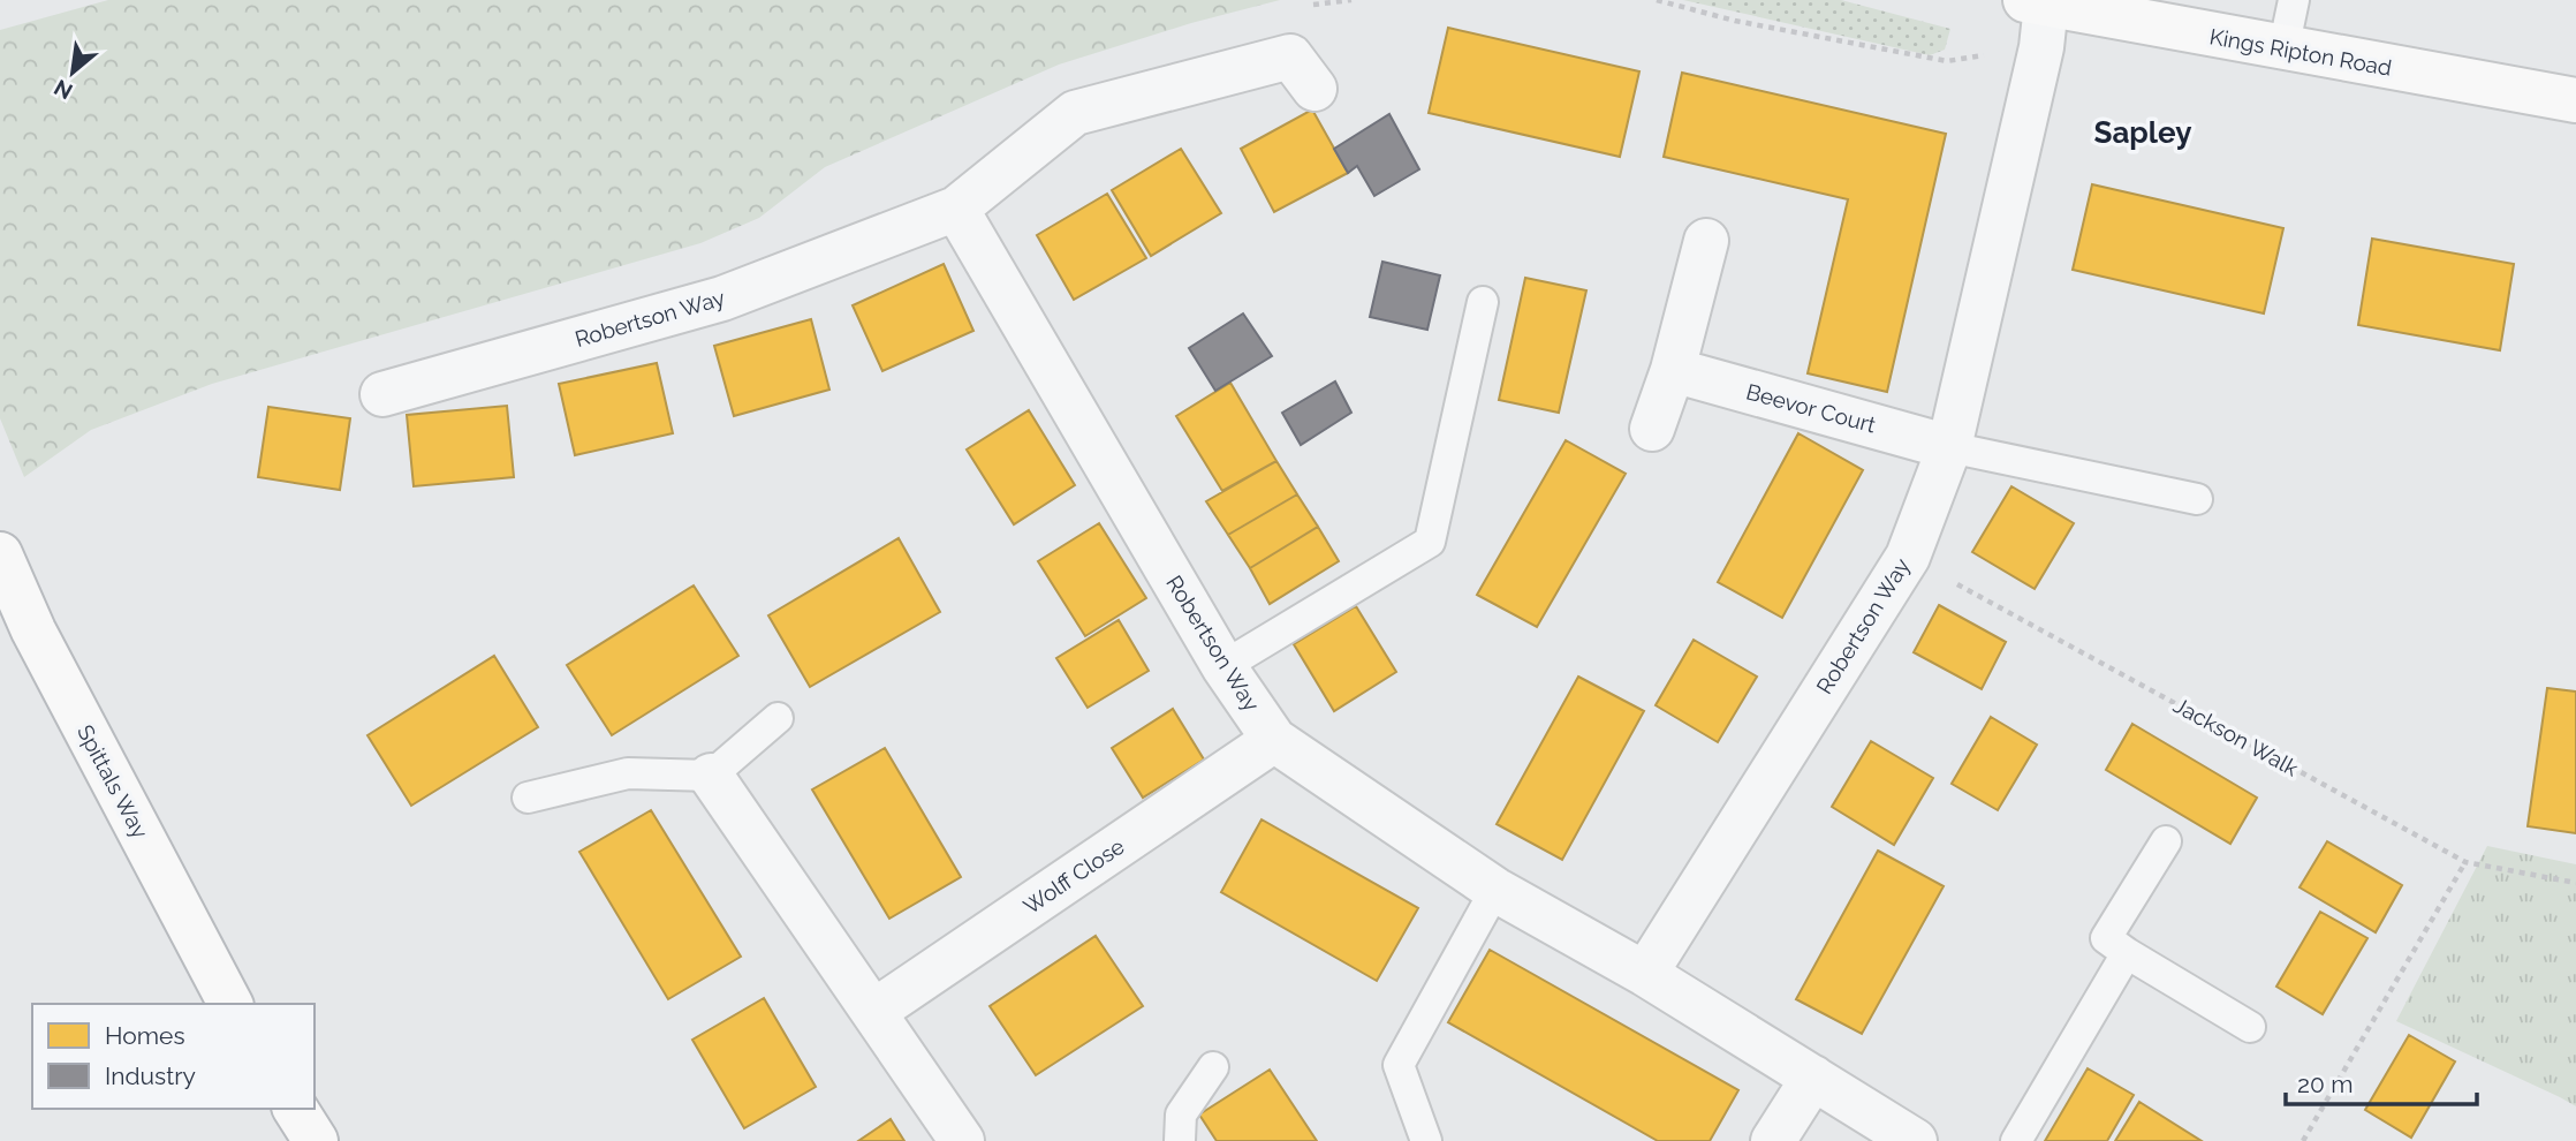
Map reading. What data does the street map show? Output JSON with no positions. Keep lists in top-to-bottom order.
{
  "streets": {
    "main road": ["Kings Ripton Road", "Spittals Way"],
    "street": ["Robertson Way", "Beevor Court", "Wolff Close"],
    "path": ["Jackson Walk"]
  },
  "crossings": [
    ["Kings Ripton Road", "Robertson Way"],
    ["Robertson Way", "Beevor Court"],
    ["Robertson Way", "Jackson Walk"],
    ["Robertson Way", "Wolff Close"]
  ],
  "districts": ["Sapley"],
  "legend": ["Homes", "Industry"],
  "scale_bar": "20 m",
  "north": "bottom left"
}
